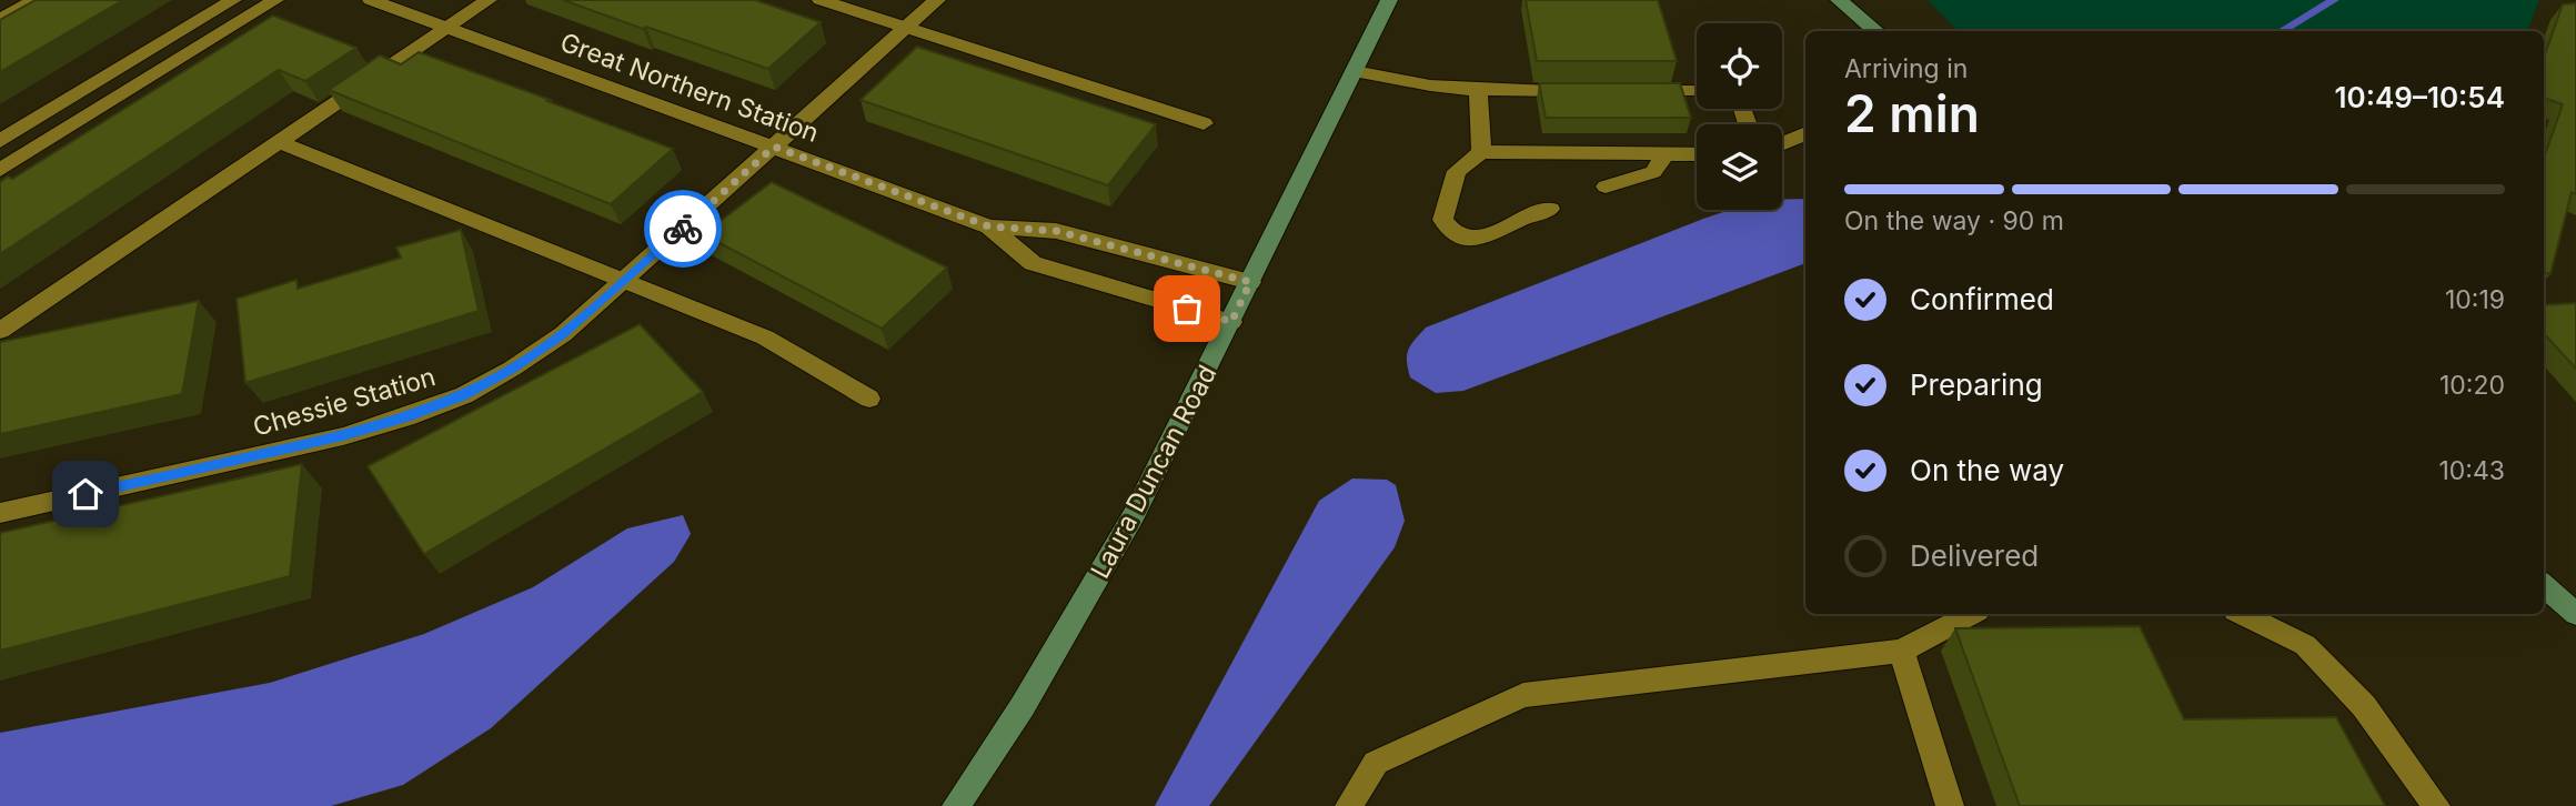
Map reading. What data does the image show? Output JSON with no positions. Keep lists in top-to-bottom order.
{
  "streets": {
    "street": ["Great Northern Station", "Chessie Station", "Laura Duncan Road"]
  },
  "crossings": [
    ["Great Northern Station", "Chessie Station"],
    ["Great Northern Station", "Laura Duncan Road"]
  ],
  "page": {
    "heading": ["2 min", "Arriving in", "10:49–10:54"],
    "bar": "On the way · 90 m",
    "list": [
      ["Confirmed", "10:19"],
      ["Preparing", "10:20"],
      ["On the way", "10:43"],
      "Delivered"
    ]
  }
}
